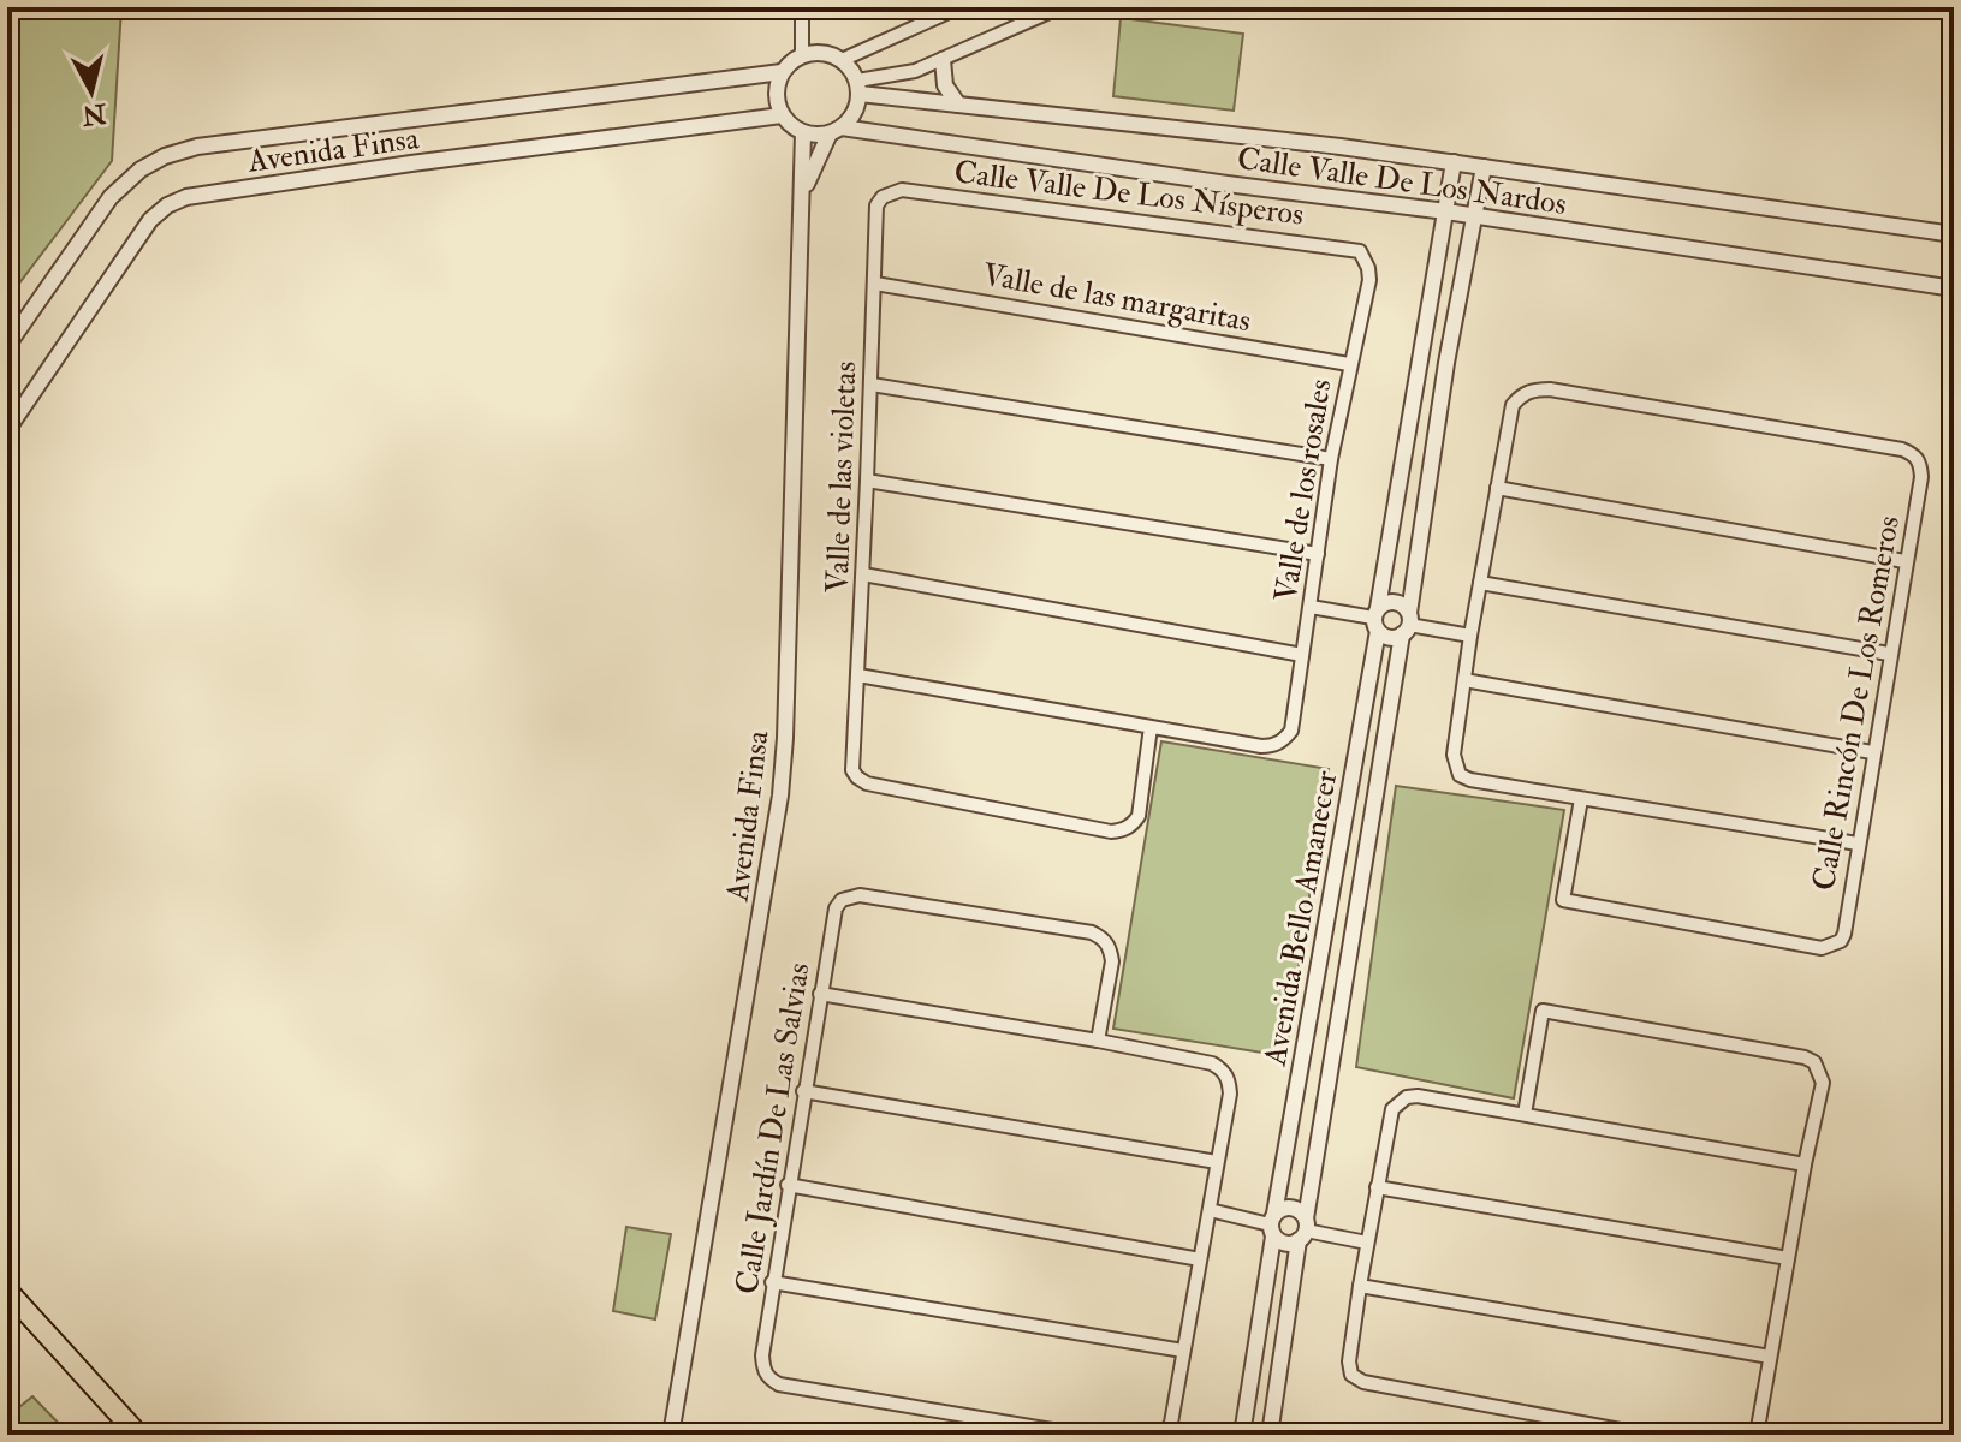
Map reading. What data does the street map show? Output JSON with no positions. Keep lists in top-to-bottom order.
{
  "streets": {
    "street": [
      "Avenida Finsa",
      "Calle Valle De Los Nardos",
      "Calle Valle De Los Nísperos",
      "Valle de las margaritas",
      "Valle de las violetas",
      "Valle de los rosales",
      "Calle Rincón De Los Romeros",
      "Avenida Bello Amanecer",
      "Calle Jardín De Las Salvias"
    ]
  },
  "crossings": [
    ["Avenida Finsa", "Calle Valle De Los Nardos"],
    ["Calle Valle De Los Nardos", "Avenida Bello Amanecer"],
    ["Calle Valle De Los Nísperos", "Valle de las violetas"],
    ["Calle Valle De Los Nísperos", "Valle de los rosales"],
    ["Valle de las margaritas", "Valle de las violetas"],
    ["Valle de las margaritas", "Valle de los rosales"],
    ["Valle de las violetas", "Valle de los rosales"]
  ],
  "north": "bottom"
}
